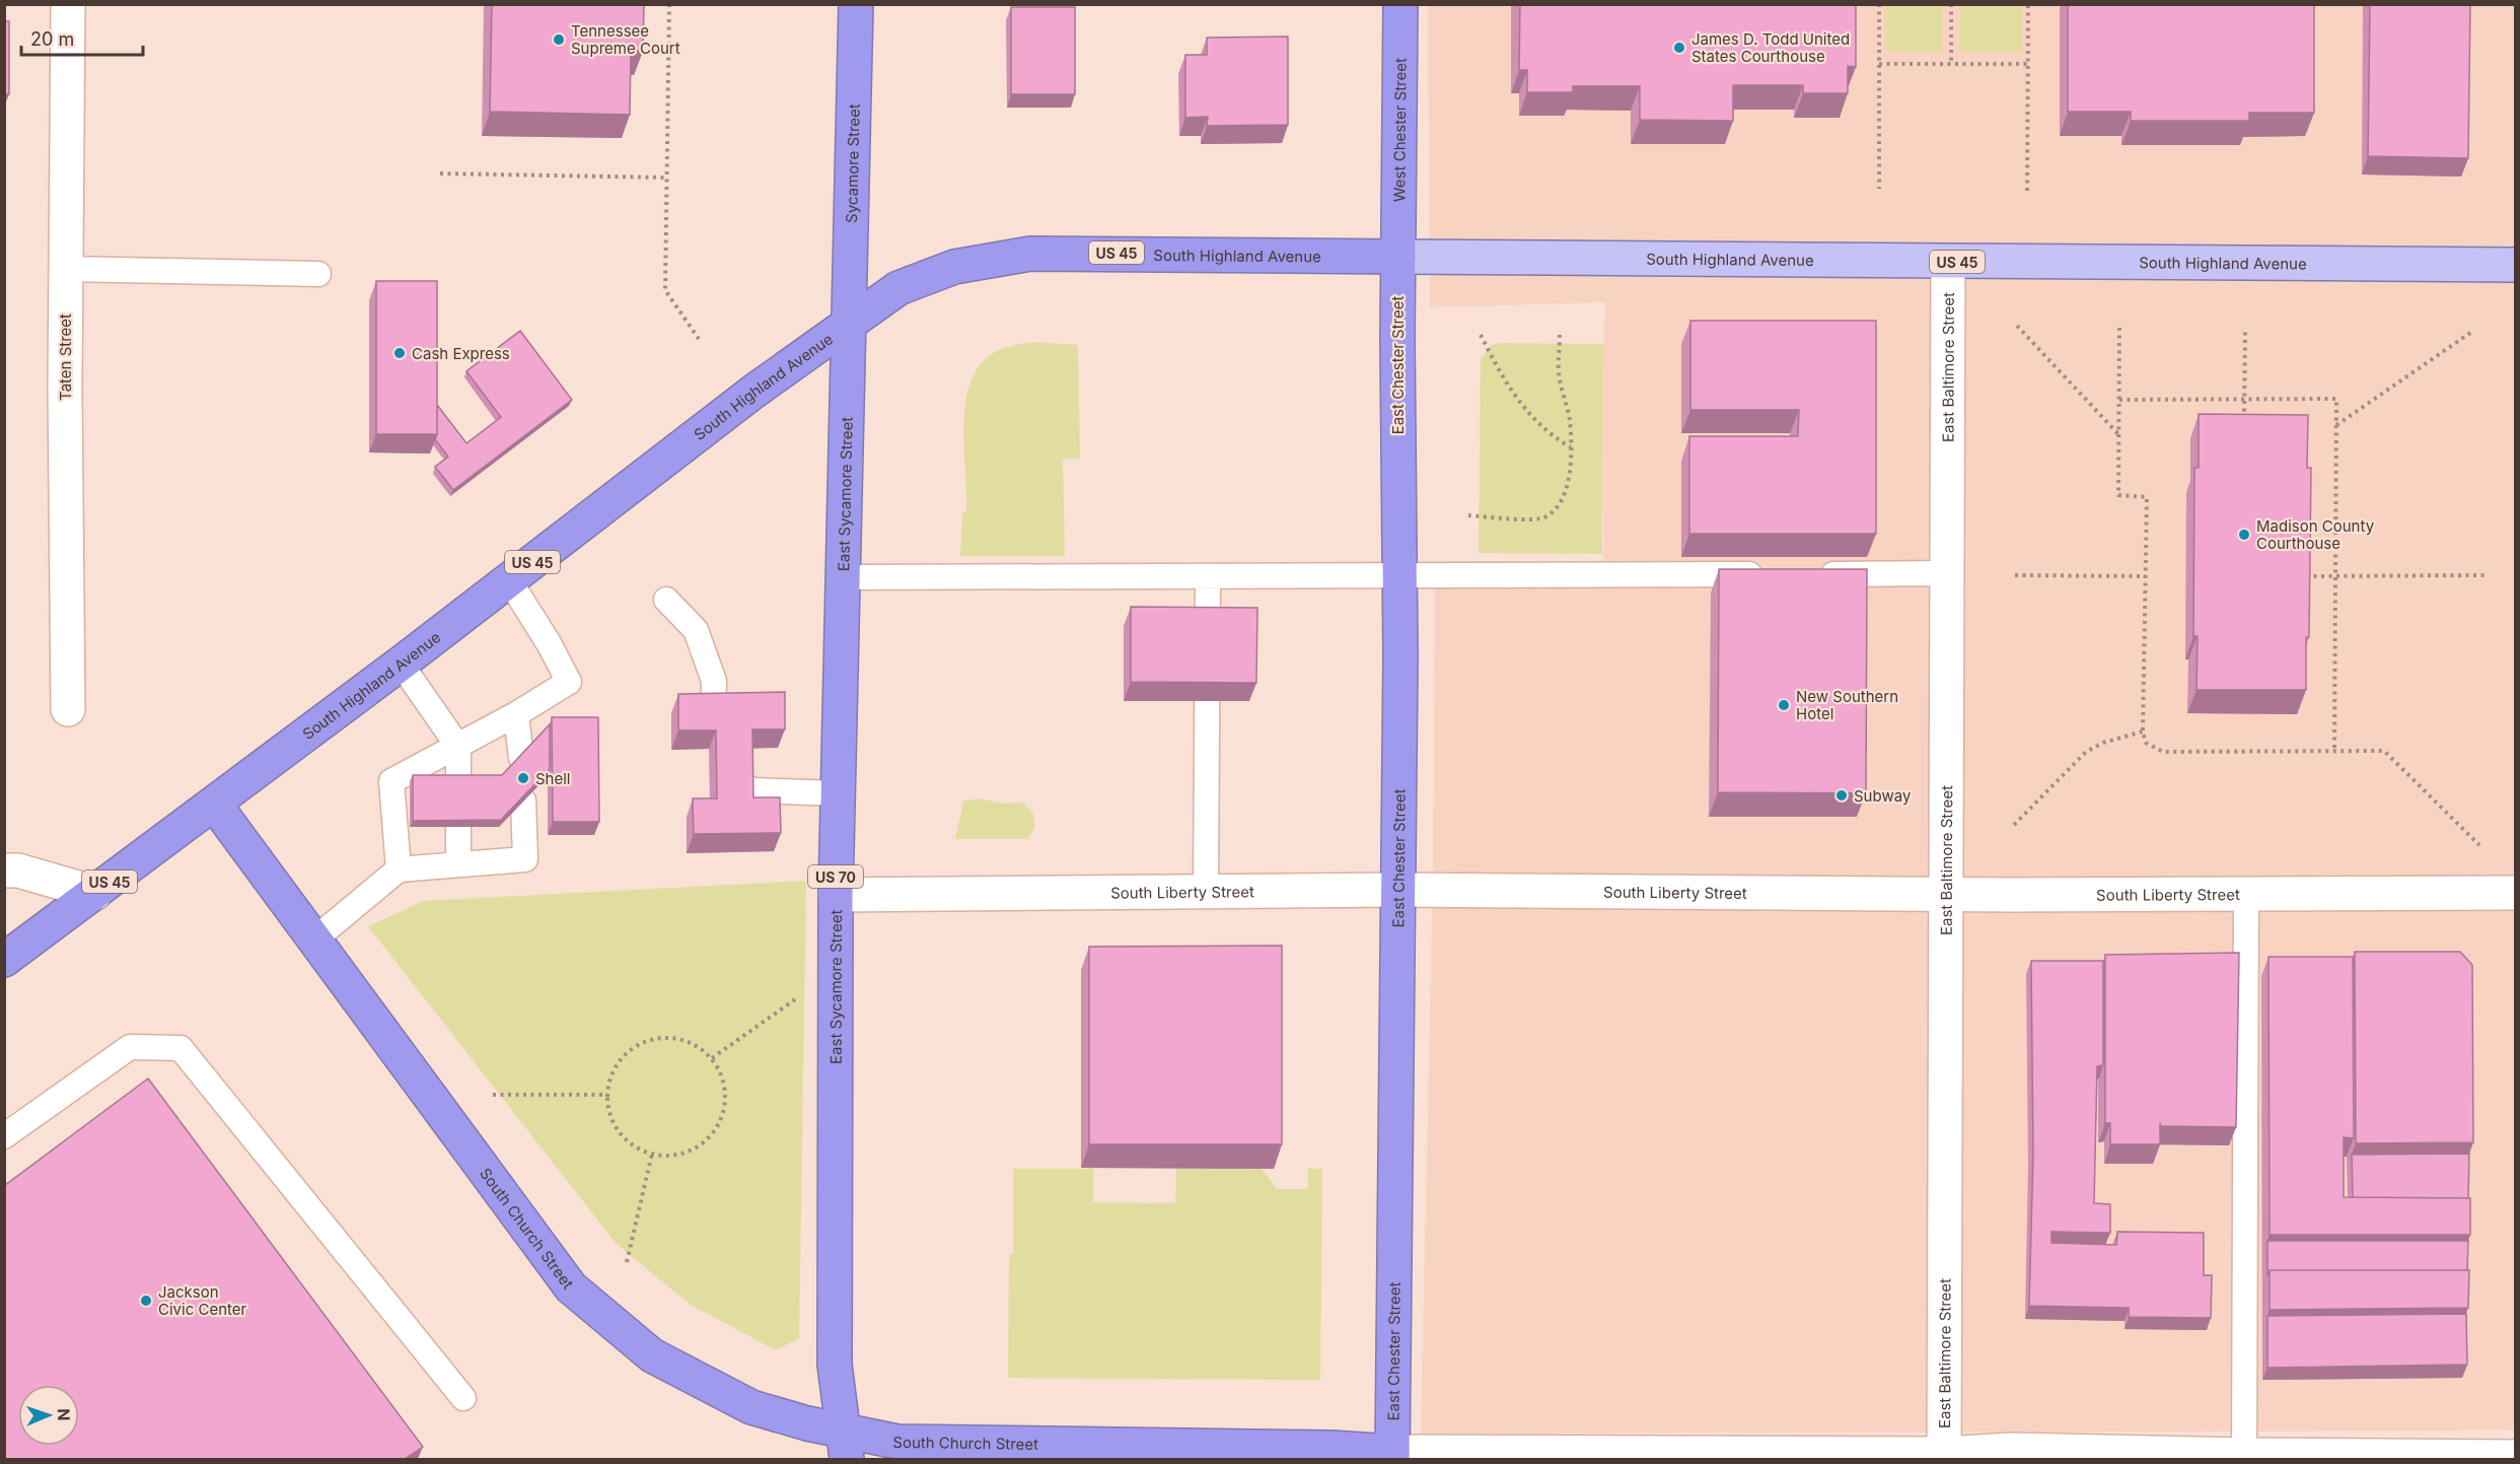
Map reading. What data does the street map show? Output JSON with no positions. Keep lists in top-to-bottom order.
{
  "streets": {
    "highway": [
      "West Chester Street",
      "Sycamore Street",
      "US 45",
      "South Highland Avenue",
      "East Chester Street",
      "East Sycamore Street",
      "US 70",
      "South Church Street"
    ],
    "street": ["Taten Street", "East Baltimore Street", "South Liberty Street"]
  },
  "crossings": [
    ["West Chester Street", "South Highland Avenue"],
    ["West Chester Street", "East Chester Street"],
    ["Sycamore Street", "South Highland Avenue"],
    ["Sycamore Street", "East Sycamore Street"],
    ["South Highland Avenue", "East Chester Street"],
    ["South Highland Avenue", "East Baltimore Street"],
    ["South Highland Avenue", "East Sycamore Street"],
    ["South Highland Avenue", "South Church Street"],
    ["East Chester Street", "South Liberty Street"],
    ["East Chester Street", "South Church Street"],
    ["East Baltimore Street", "South Liberty Street"],
    ["East Baltimore Street", "South Church Street"],
    ["East Sycamore Street", "South Liberty Street"],
    ["East Sycamore Street", "South Church Street"]
  ],
  "places": [
    "Tennessee Supreme Court",
    "James D. Todd United States Courthouse",
    "Cash Express",
    "Madison County Courthouse",
    "New Southern Hotel",
    "Shell",
    "Subway",
    "Jackson Civic Center"
  ],
  "scale_bar": "20 m",
  "north": "right"
}
